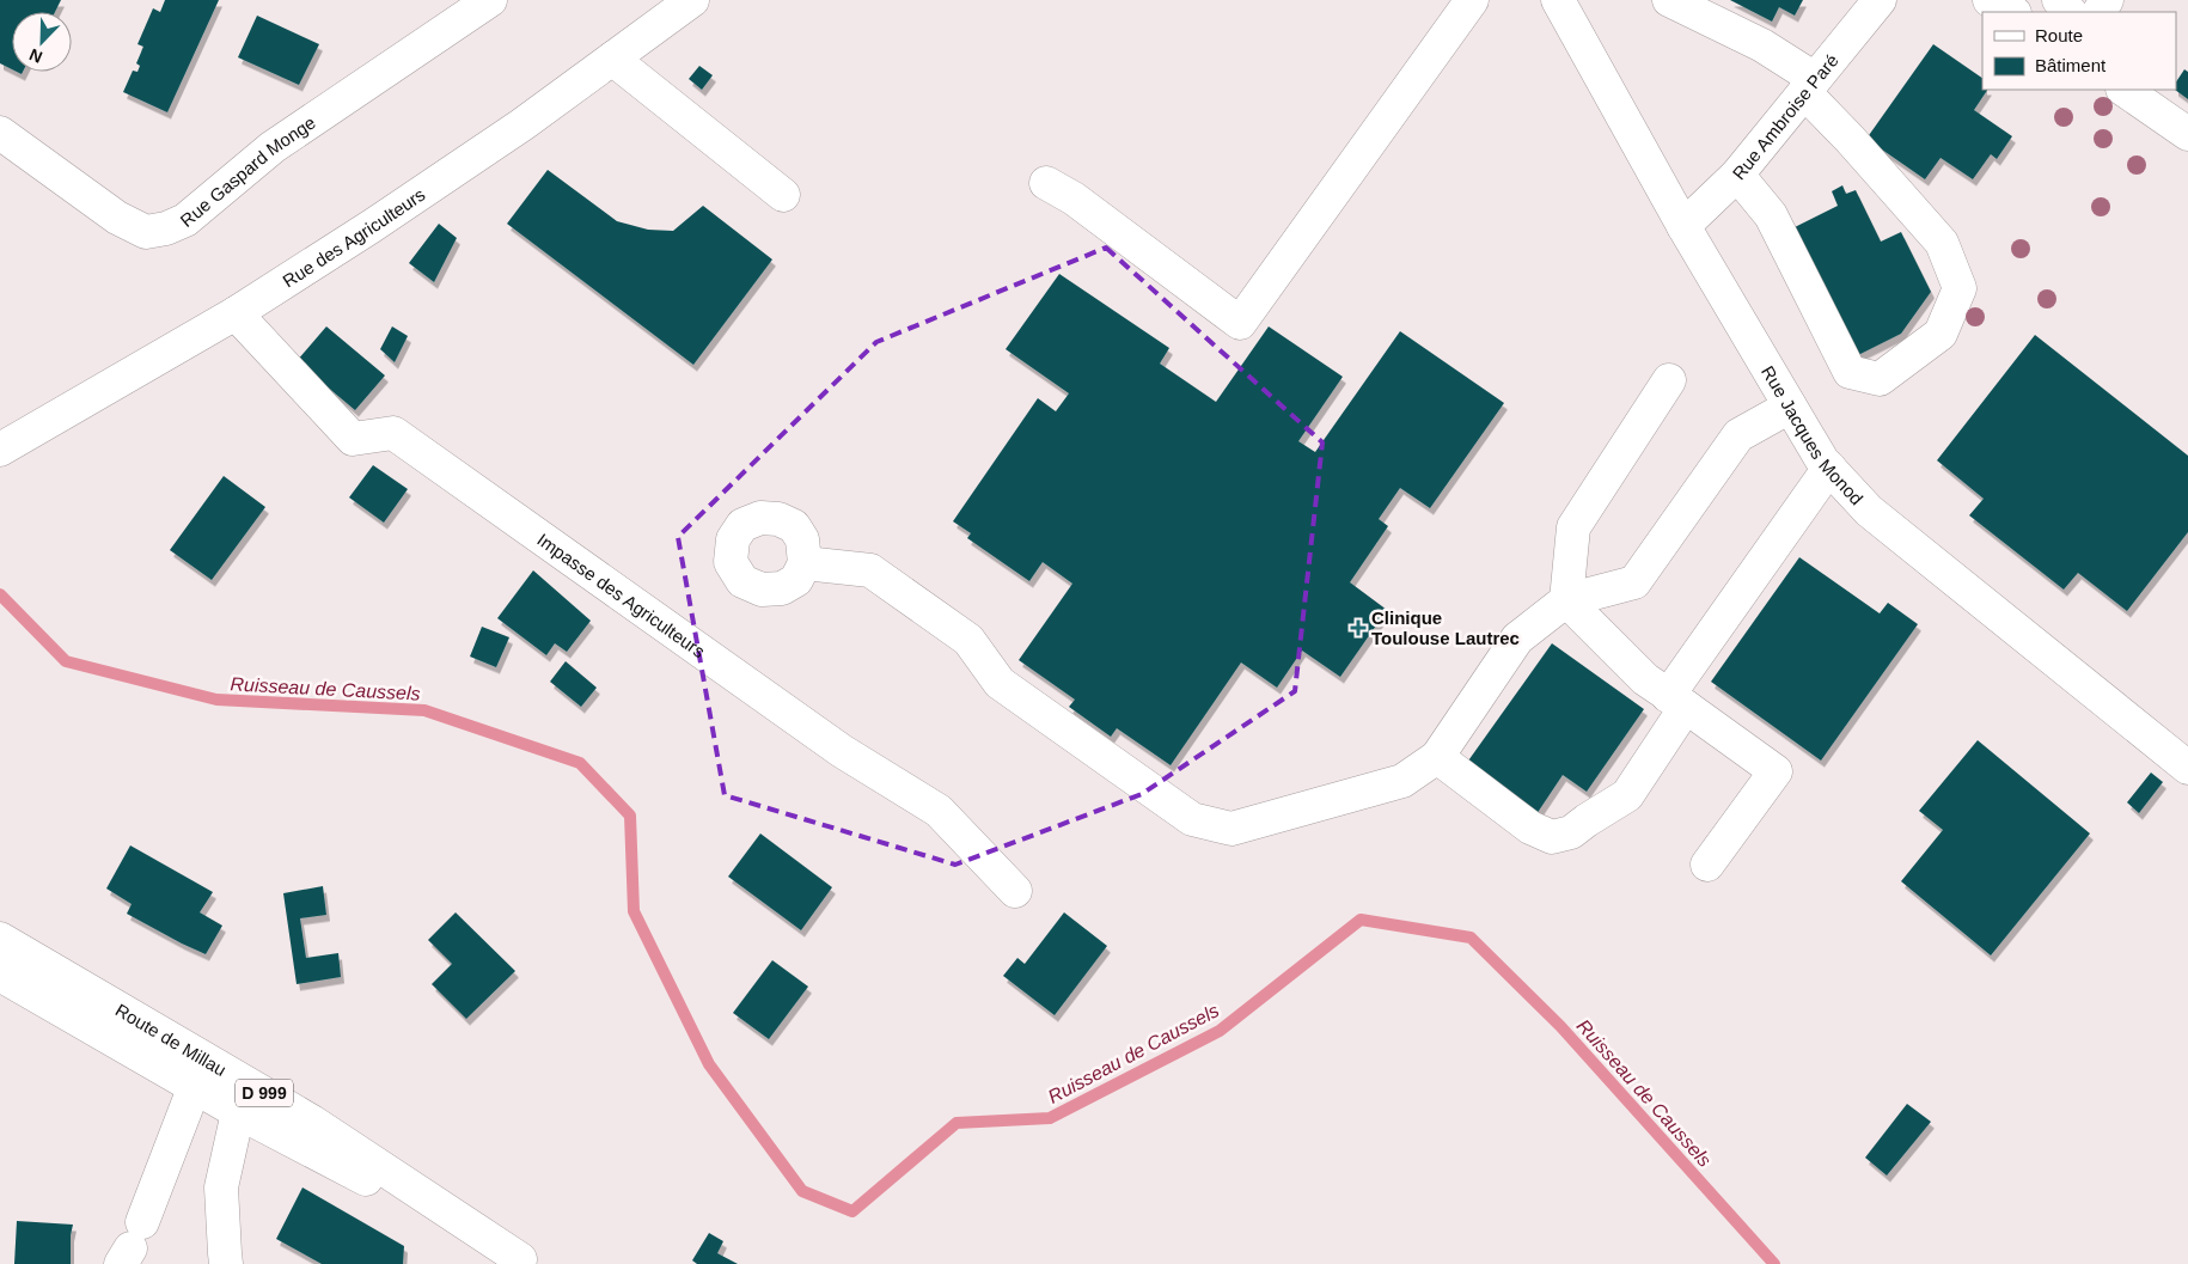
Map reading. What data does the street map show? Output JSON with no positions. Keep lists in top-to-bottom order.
{
  "streets": {
    "street": [
      "Rue Ambroise Paré",
      "Rue Gaspard Monge",
      "Rue des Agriculteurs",
      "Rue Jacques Monod",
      "Impasse des Agriculteurs",
      "Route de Millau",
      "D 999"
    ]
  },
  "crossings": [
    ["Rue Ambroise Paré", "Rue Jacques Monod"],
    ["Rue des Agriculteurs", "Impasse des Agriculteurs"]
  ],
  "water": ["Ruisseau de Caussels"],
  "places": {
    "health": ["Clinique Toulouse Lautrec"]
  },
  "legend": ["Route", "Bâtiment"],
  "north": "bottom left"
}
